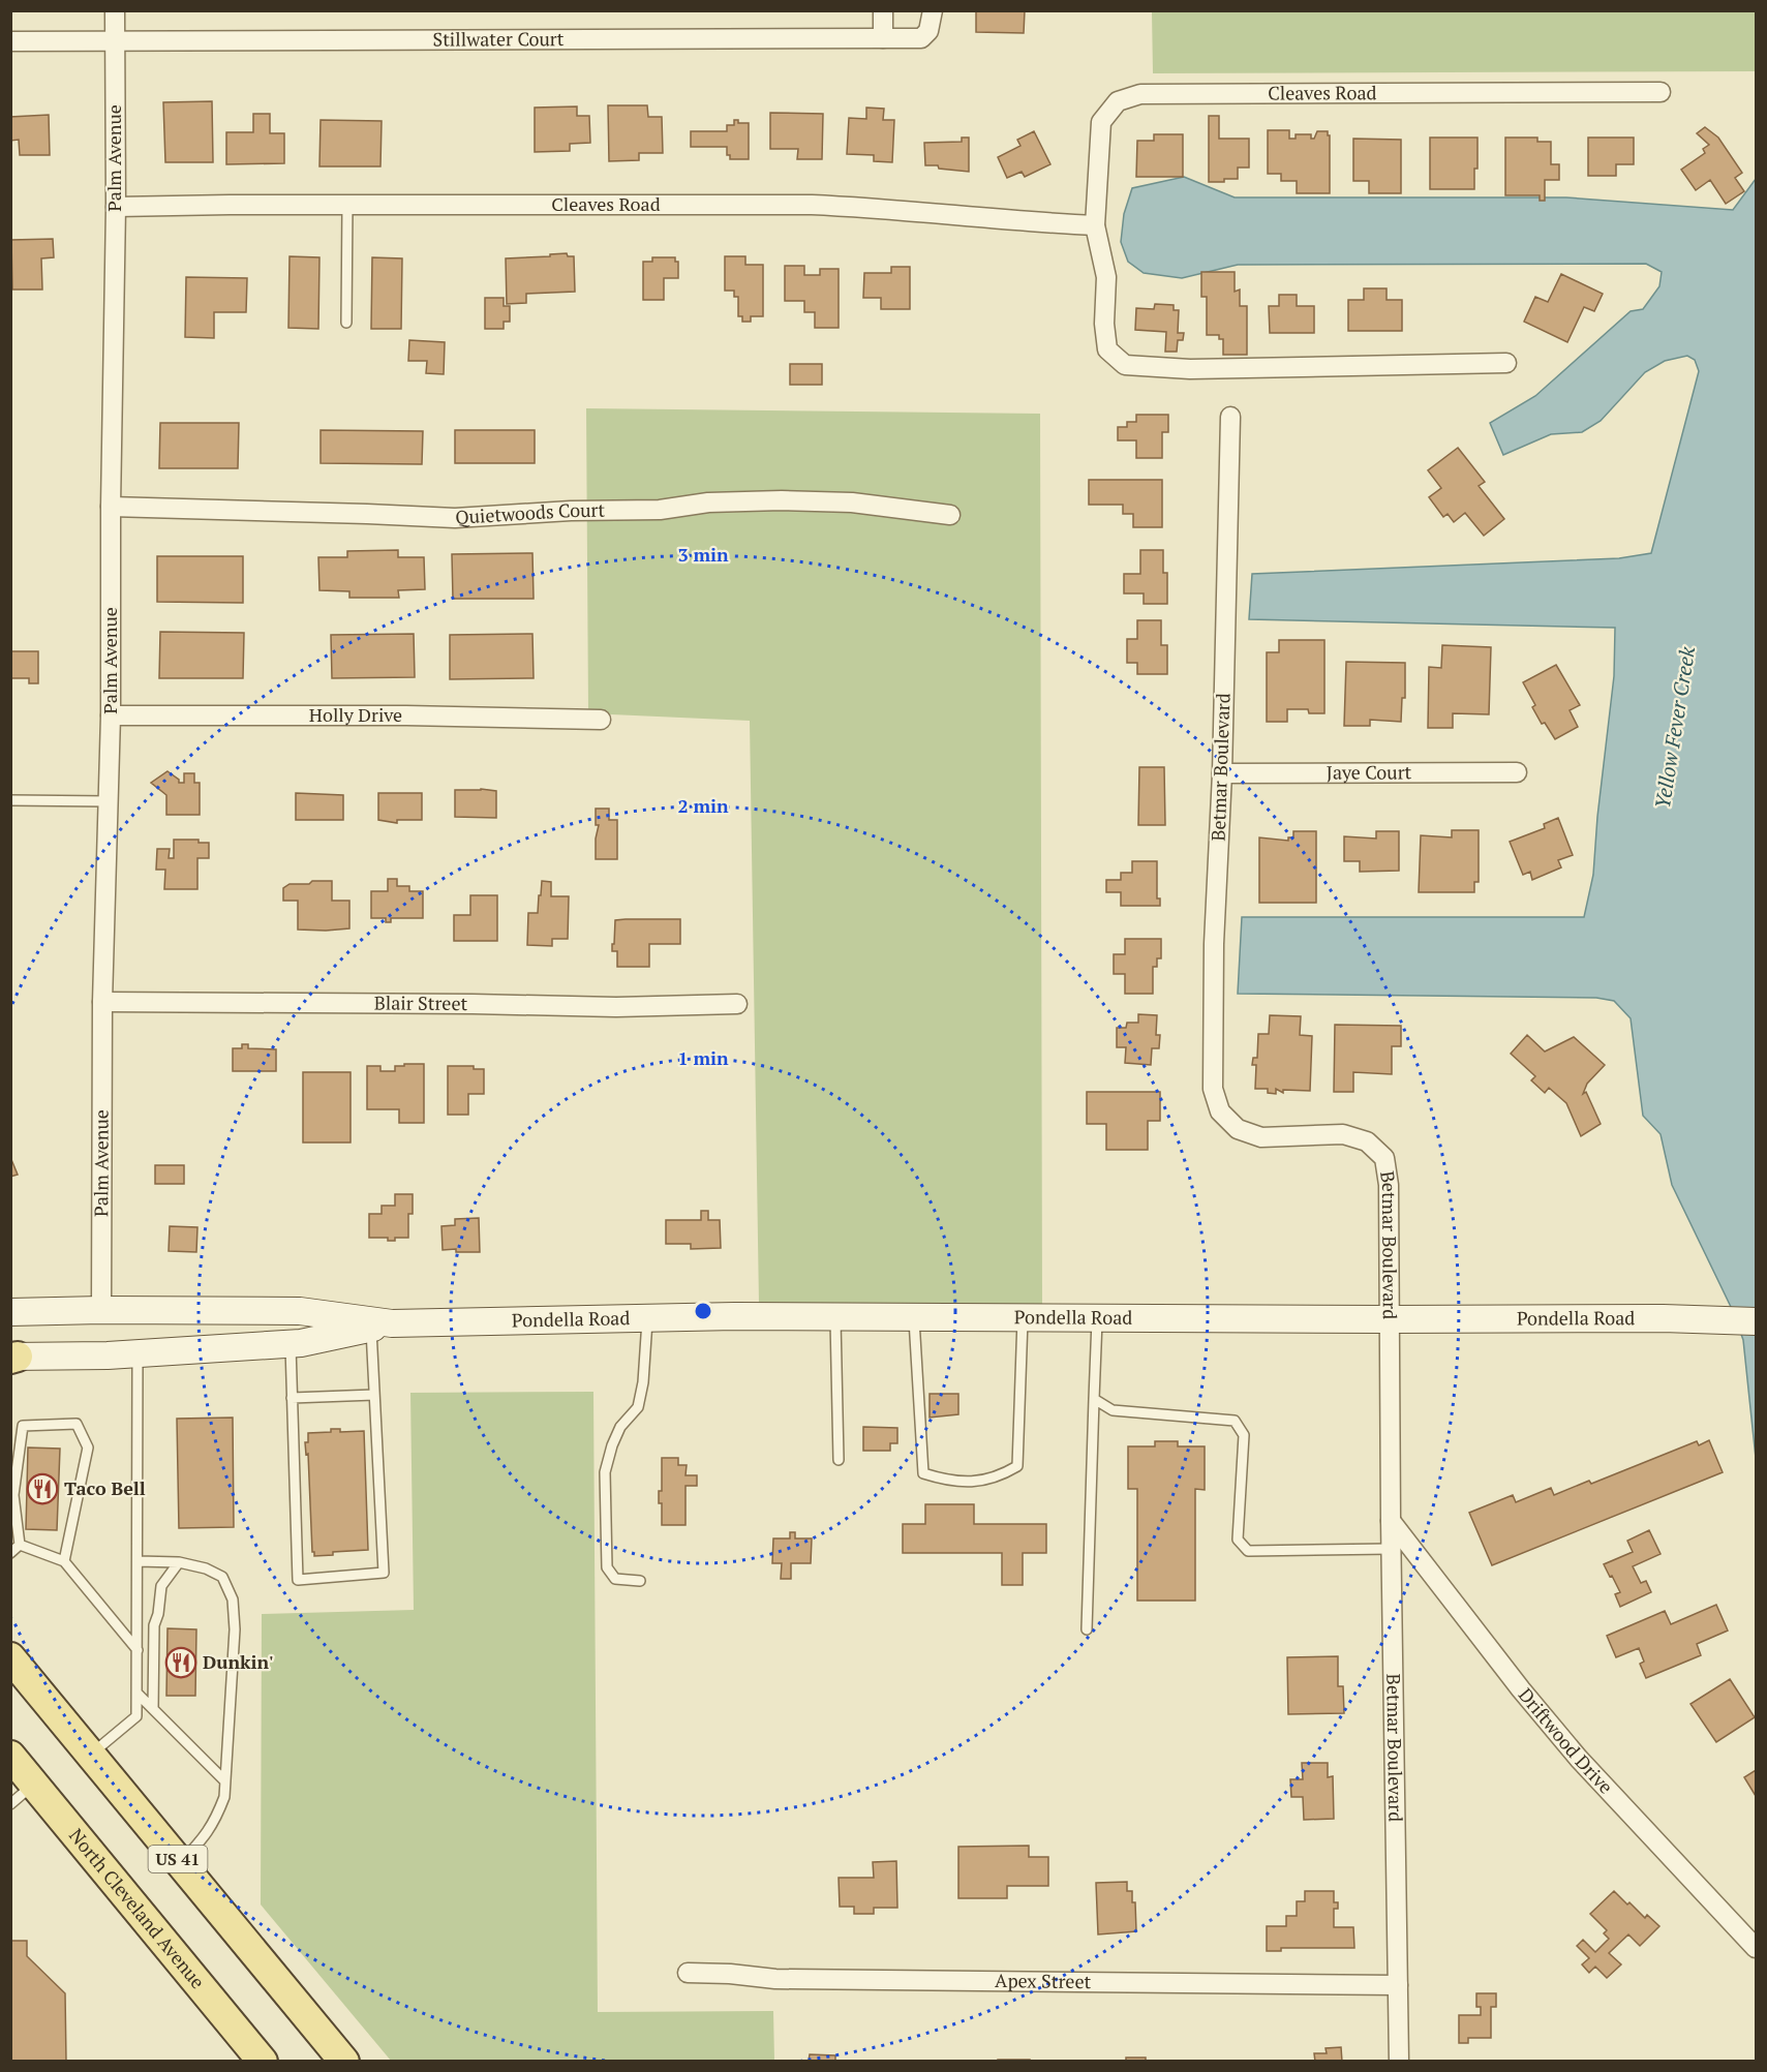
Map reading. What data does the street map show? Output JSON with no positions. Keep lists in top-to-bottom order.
{
  "streets": {
    "main road": ["Pondella Road", "US 41", "North Cleveland Avenue"],
    "street": [
      "Stillwater Court",
      "Cleaves Road",
      "Palm Avenue",
      "Quietwoods Court",
      "Holly Drive",
      "Betmar Boulevard",
      "Jaye Court",
      "Blair Street",
      "Driftwood Drive",
      "Apex Street"
    ]
  },
  "crossings": [
    ["Stillwater Court", "Palm Avenue"],
    ["Cleaves Road", "Palm Avenue"],
    ["Palm Avenue", "Quietwoods Court"],
    ["Palm Avenue", "Holly Drive"],
    ["Palm Avenue", "Blair Street"],
    ["Palm Avenue", "Pondella Road"],
    ["Betmar Boulevard", "Jaye Court"],
    ["Betmar Boulevard", "Pondella Road"],
    ["Betmar Boulevard", "Driftwood Drive"],
    ["Betmar Boulevard", "Apex Street"]
  ],
  "water": ["Yellow Fever Creek"],
  "places": {
    "restaurant": ["Taco Bell", "Dunkin'"]
  },
  "rings": ["3 min", "2 min", "1 min"]
}
